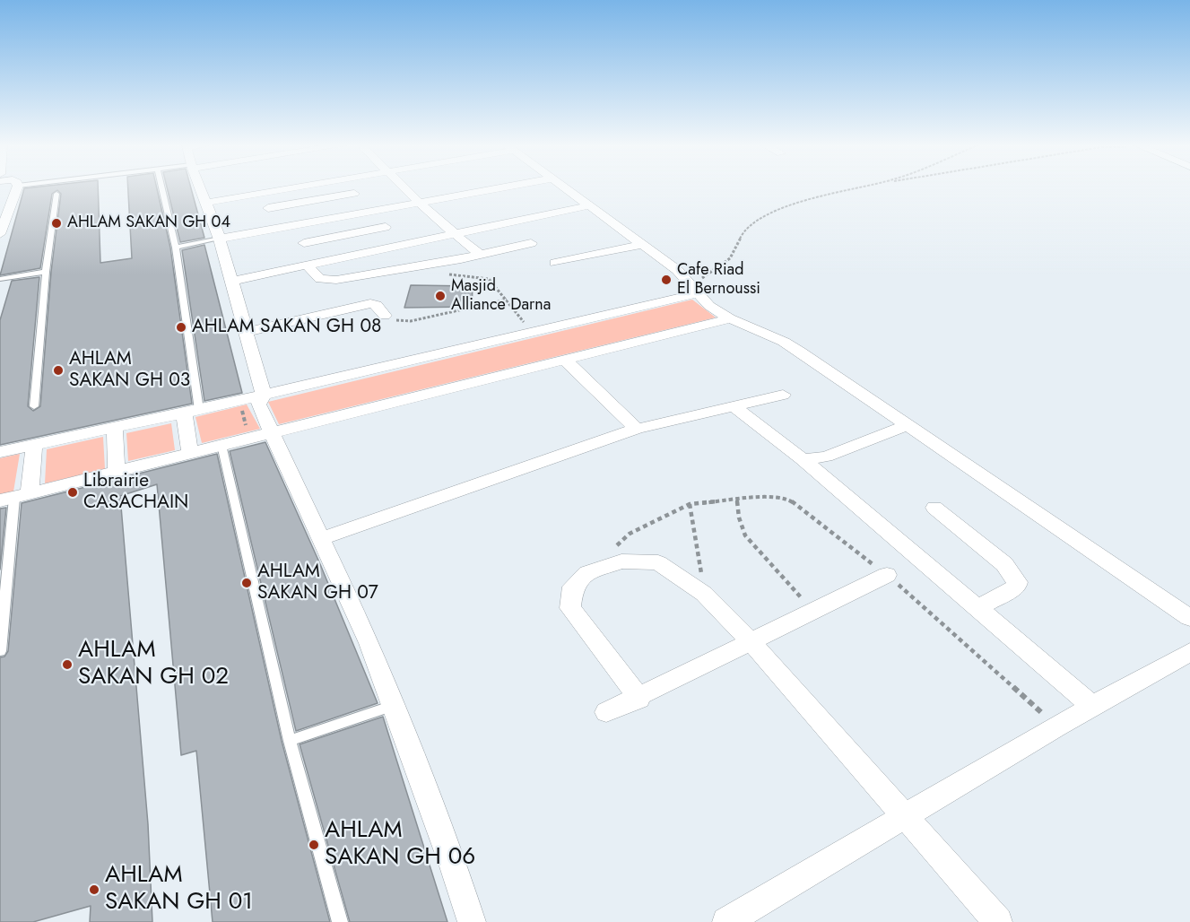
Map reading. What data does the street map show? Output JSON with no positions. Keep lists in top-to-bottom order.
{
  "places": [
    "AHLAM SAKAN GH 04",
    "Cafe Riad El Bernoussi",
    "Masjid Alliance Darna",
    "AHLAM SAKAN GH 08",
    "AHLAM SAKAN GH 03",
    "Librairie CASACHAIN",
    "AHLAM SAKAN GH 07",
    "AHLAM SAKAN GH 02",
    "AHLAM SAKAN GH 06",
    "AHLAM SAKAN GH 01"
  ]
}
